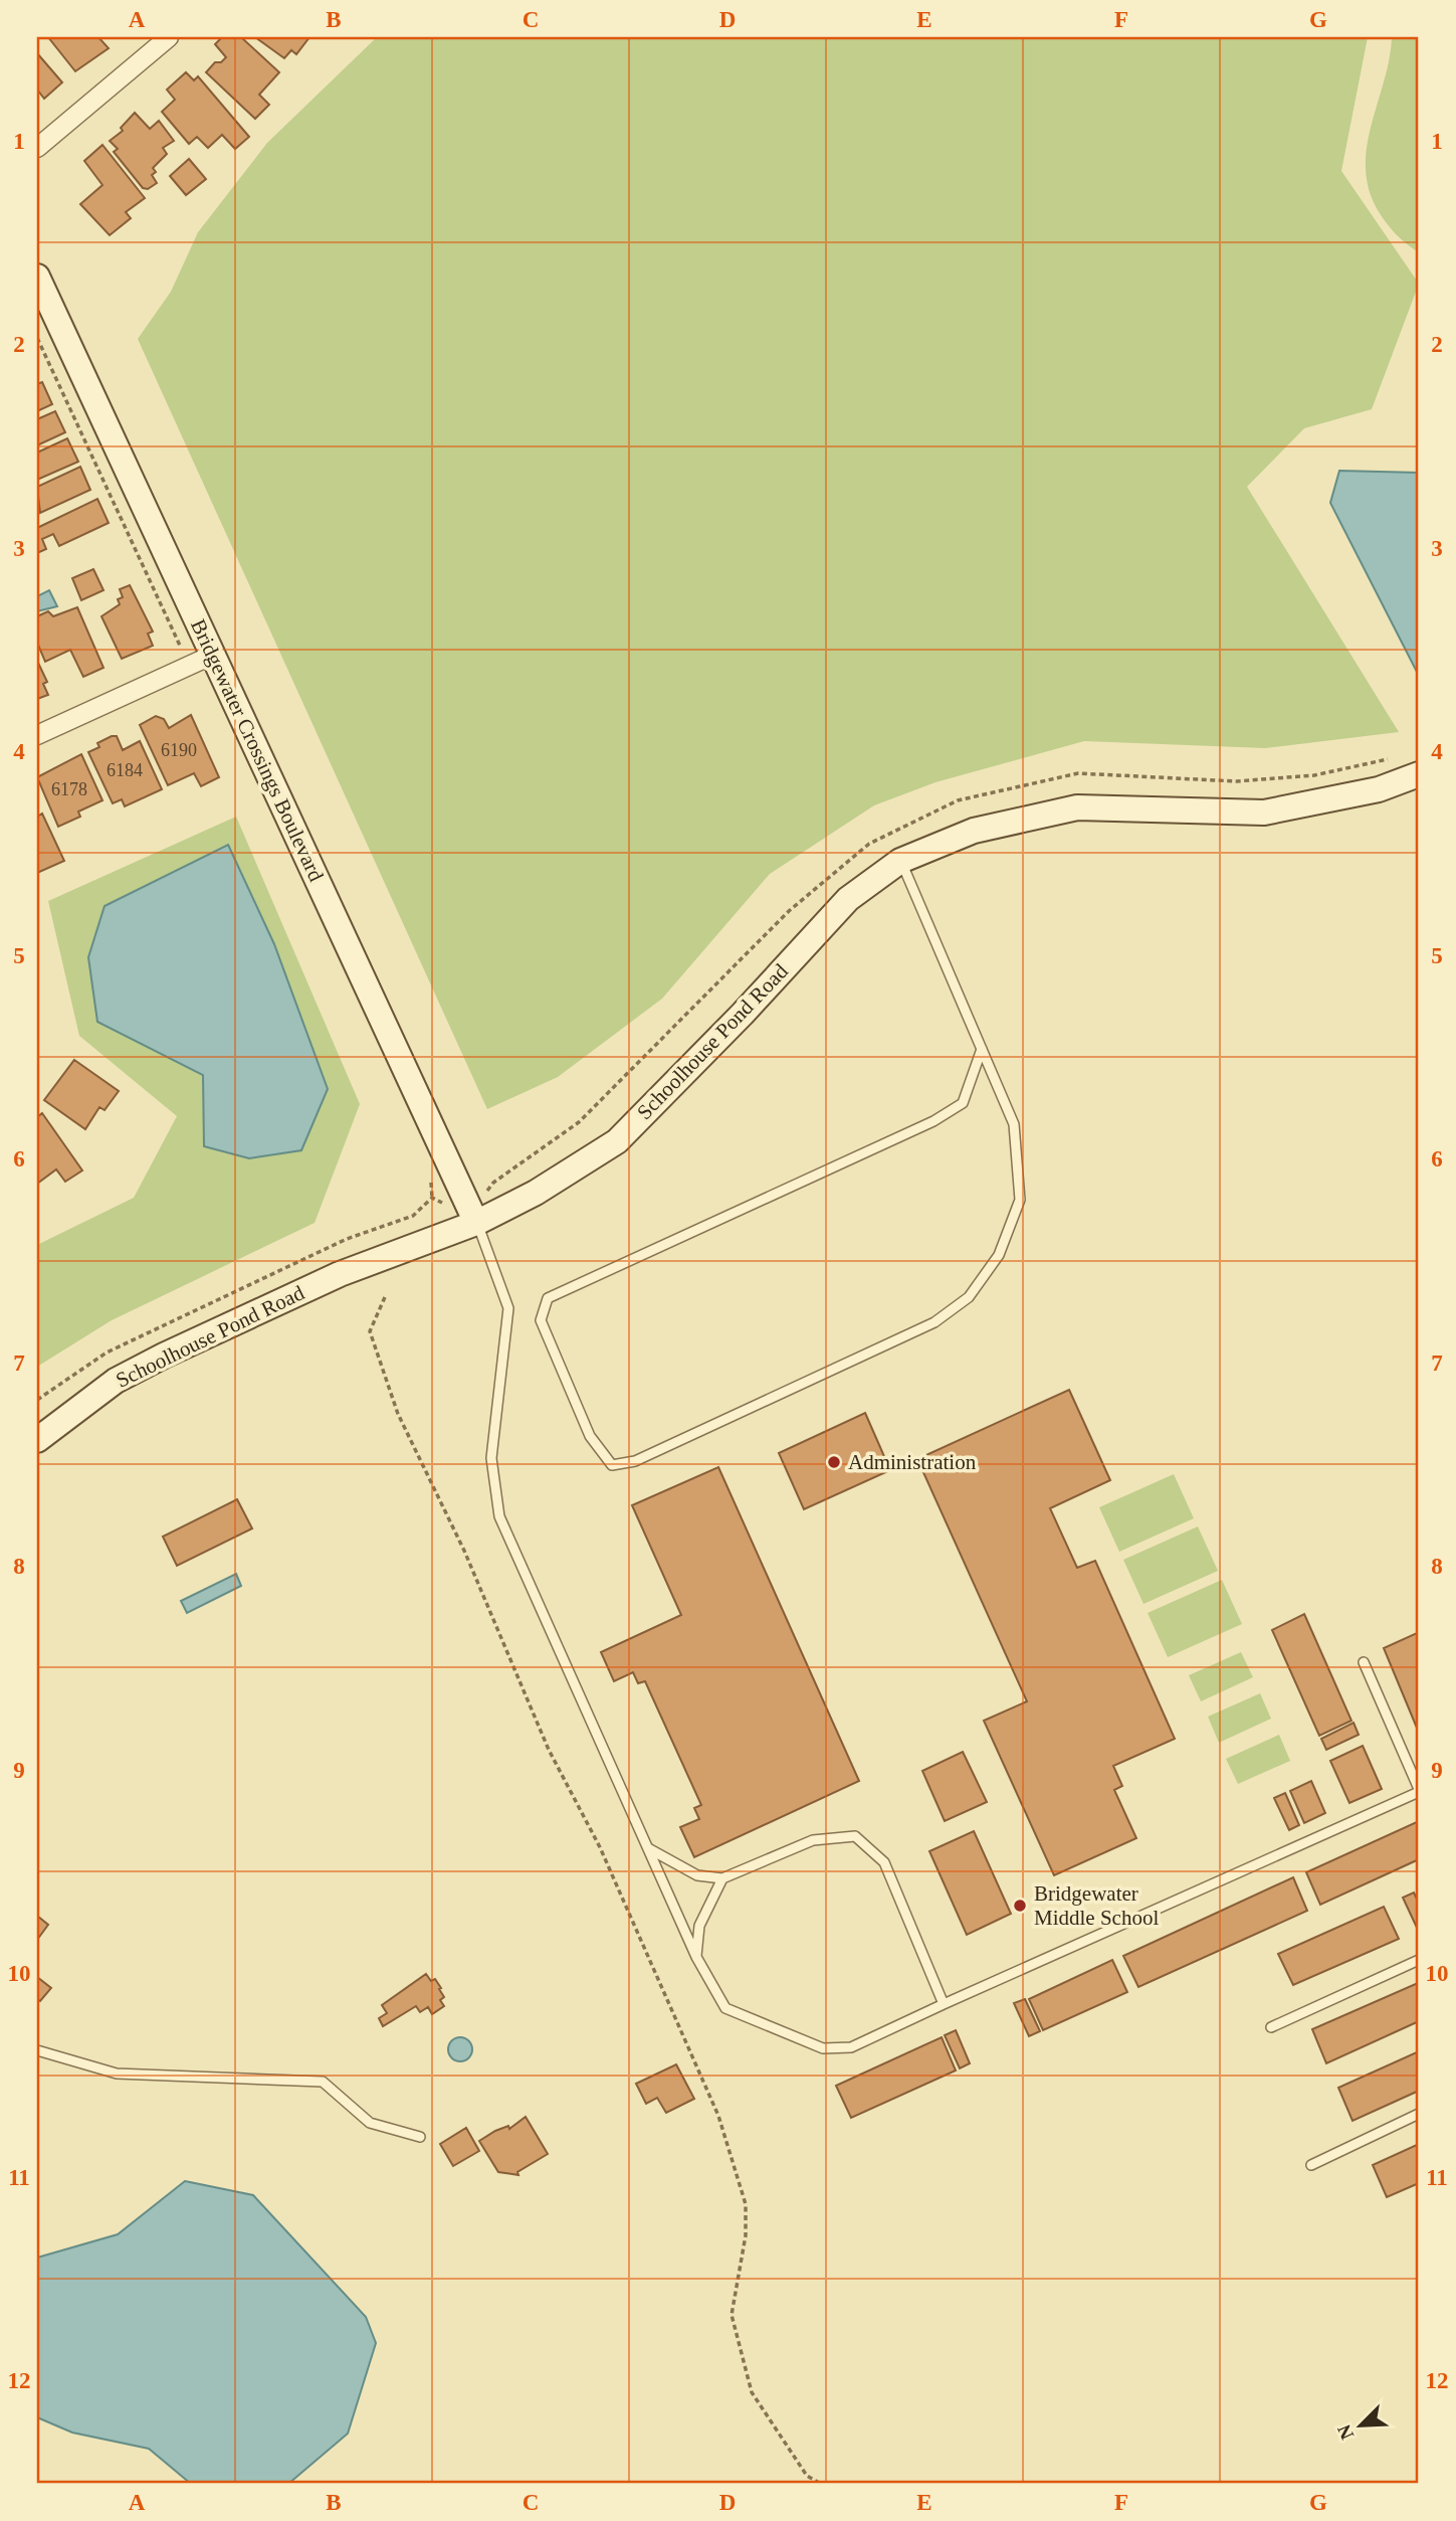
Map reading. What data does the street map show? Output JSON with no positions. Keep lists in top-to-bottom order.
{
  "streets": {
    "street": ["Bridgewater Crossings Boulevard", "Schoolhouse Pond Road"]
  },
  "crossings": [
    ["Bridgewater Crossings Boulevard", "Schoolhouse Pond Road"]
  ],
  "places": ["Administration", "Bridgewater Middle School"],
  "house_numbers": ["6190", "6184", "6178"],
  "north": "bottom left",
  "grid": {
    "columns": [
      "A",
      "B",
      "C",
      "D",
      "E",
      "F",
      "G"
    ],
    "rows": [
      "1",
      "2",
      "3",
      "4",
      "5",
      "6",
      "7",
      "8",
      "9",
      "10",
      "11",
      "12"
    ]
  }
}
